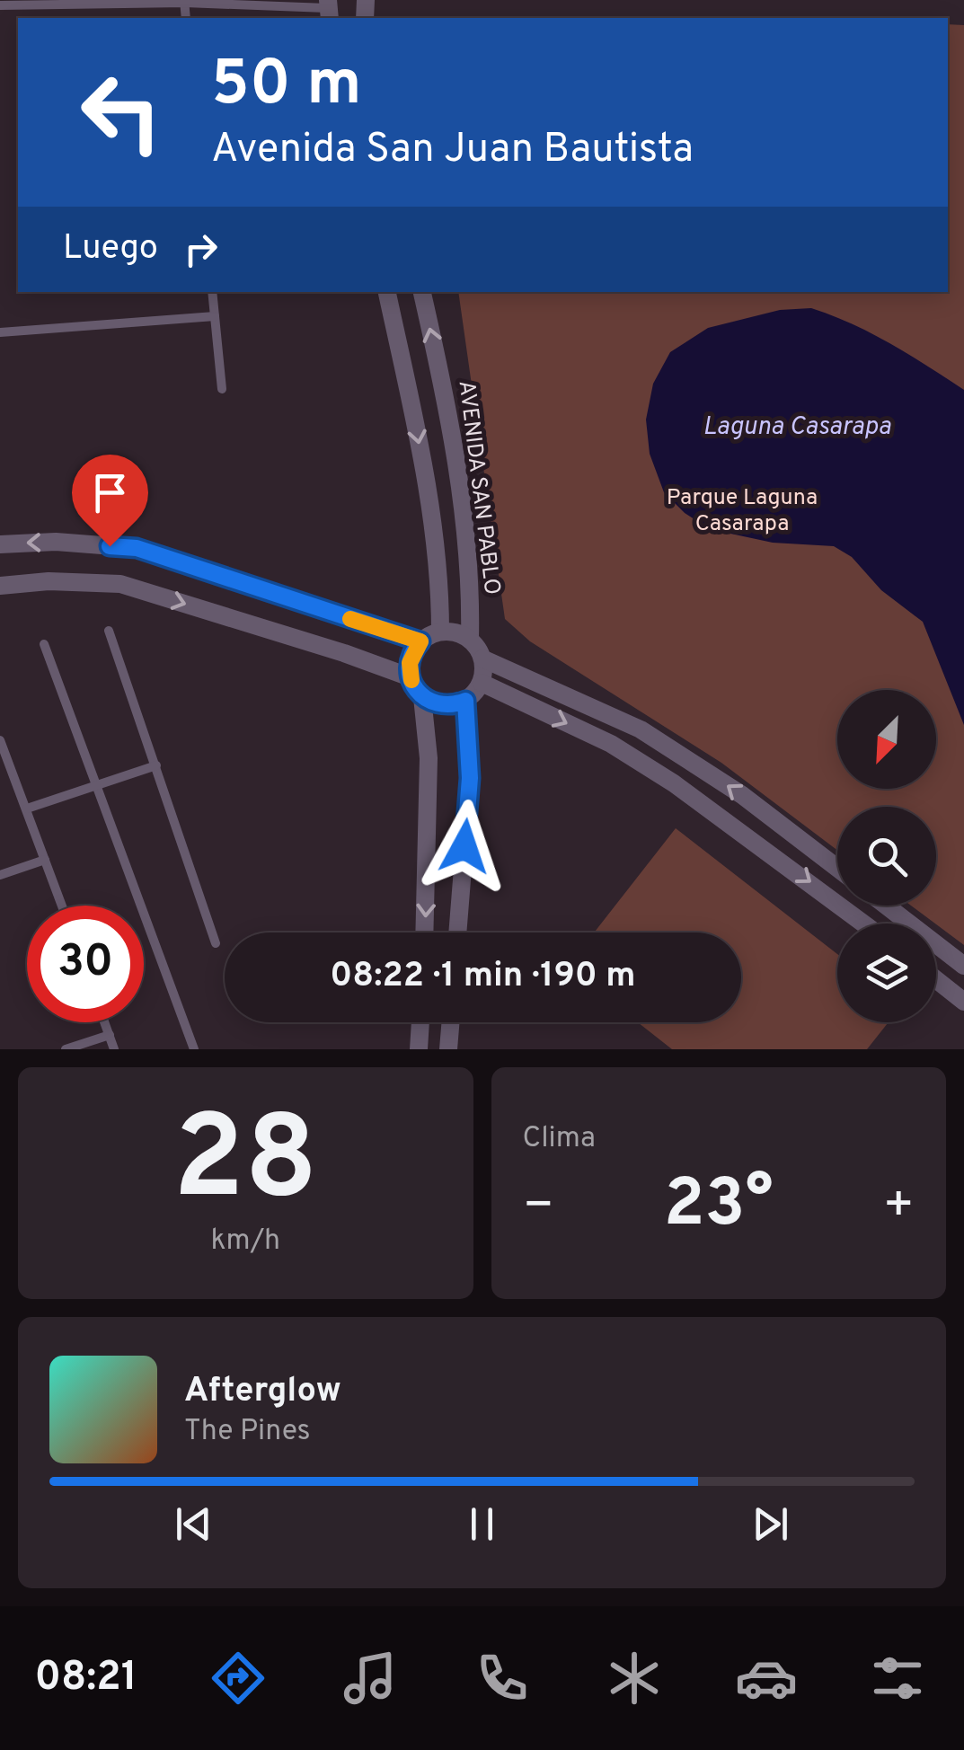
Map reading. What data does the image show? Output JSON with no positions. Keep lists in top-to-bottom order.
{
  "streets": {
    "street": ["AVENIDA SAN PABLO"]
  },
  "water": ["Laguna Casarapa"],
  "parks": ["Parque Laguna Casarapa"],
  "north": "bottom left",
  "page": {
    "turn": ["50 m", "Avenida San Juan Bautista"],
    "then": "Luego",
    "limit": "30",
    "trip": "08:22 · 1 min · 190 m",
    "tile": [
      ["28", "km/h"],
      "Clima"
    ],
    "heat": ["−", "23°", "+"],
    "song": ["Afterglow", "The Pines"],
    "tabs": "08:21"
  }
}
